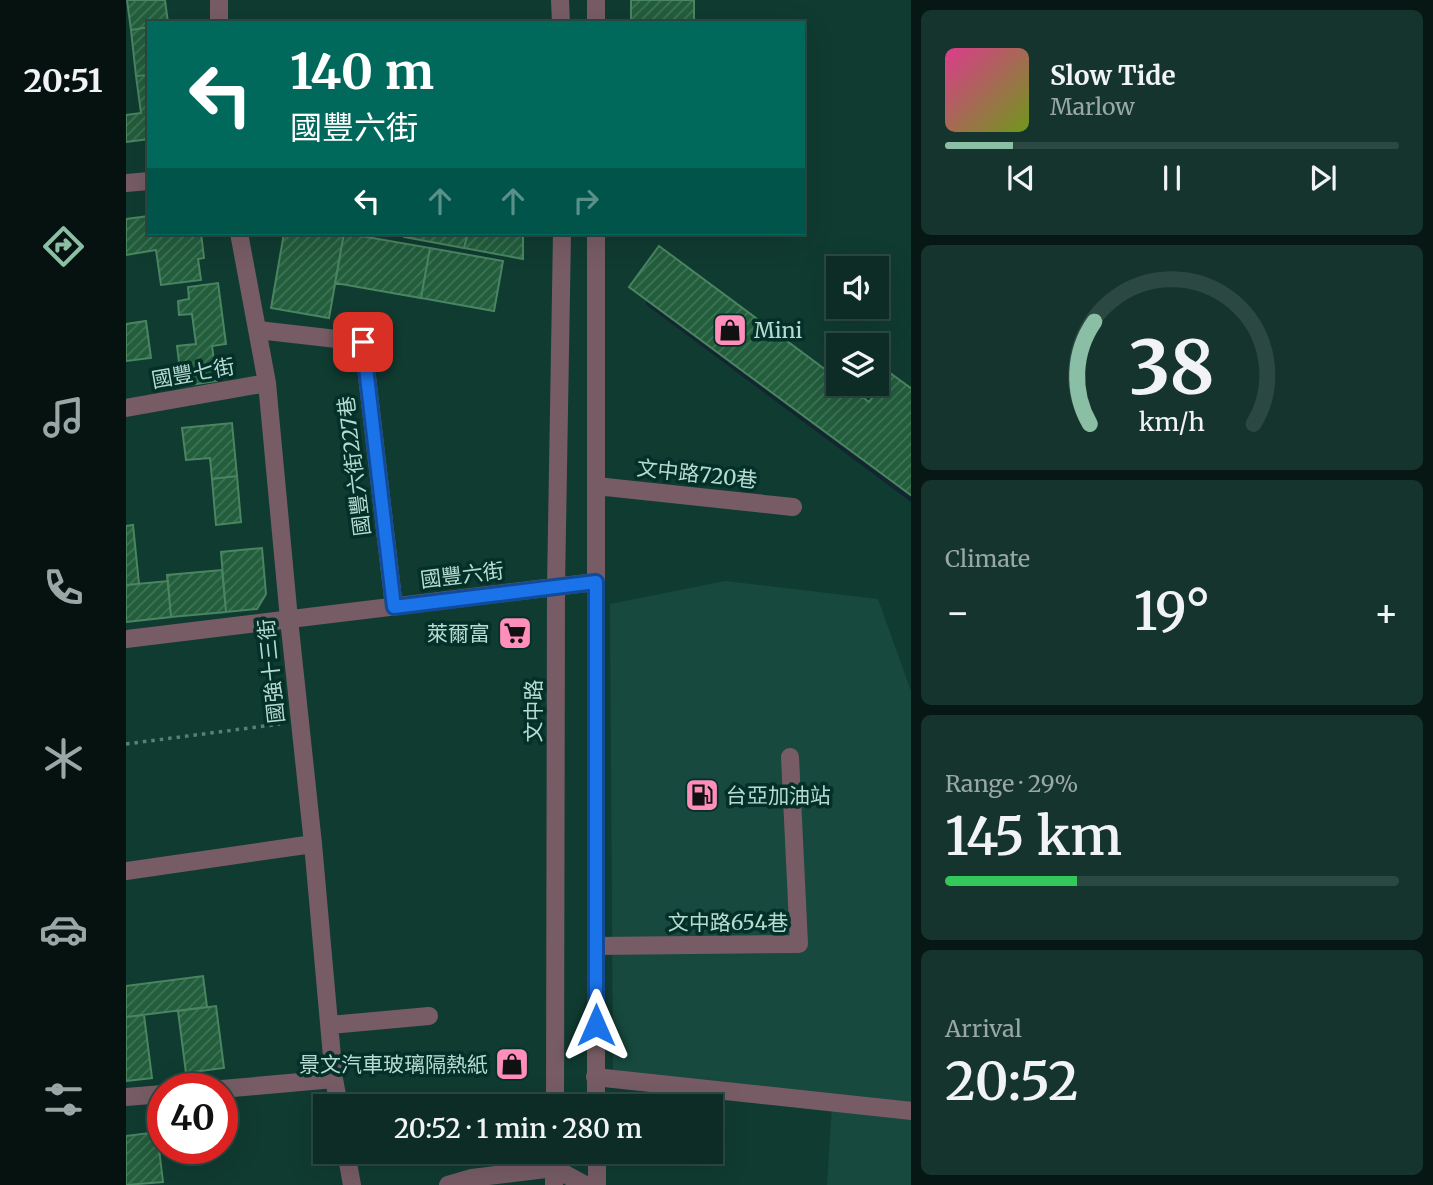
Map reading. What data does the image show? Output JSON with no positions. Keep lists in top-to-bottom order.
{
  "streets": {
    "street": [
      "國豐七街",
      "國豐六街227巷",
      "文中路720巷",
      "國豐六街",
      "國強十三街",
      "文中路",
      "文中路654巷"
    ]
  },
  "crossings": [
    ["國豐七街", "國強十三街"],
    ["國豐六街227巷", "國豐六街"],
    ["國豐六街227巷", "國強十三街"],
    ["國豐六街", "國強十三街"],
    ["國豐六街", "文中路"]
  ],
  "places": {
    "shop": ["Mini", "景文汽車玻璃隔熱紙"],
    "supermarket": ["萊爾富"],
    "fuel station": ["台亞加油站"]
  },
  "page": {
    "tabs": "20:51",
    "turn": ["140 m", "國豐六街"],
    "song": ["Slow Tide", "Marlow"],
    "tile": [
      "Climate",
      ["Range · 29%", "145 km"],
      ["Arrival", "20:52"]
    ],
    "heat": ["−", "19°", "+"],
    "limit": "40",
    "trip": "20:52 · 1 min · 280 m",
    "gauge": ["38", "km/h"]
  }
}
